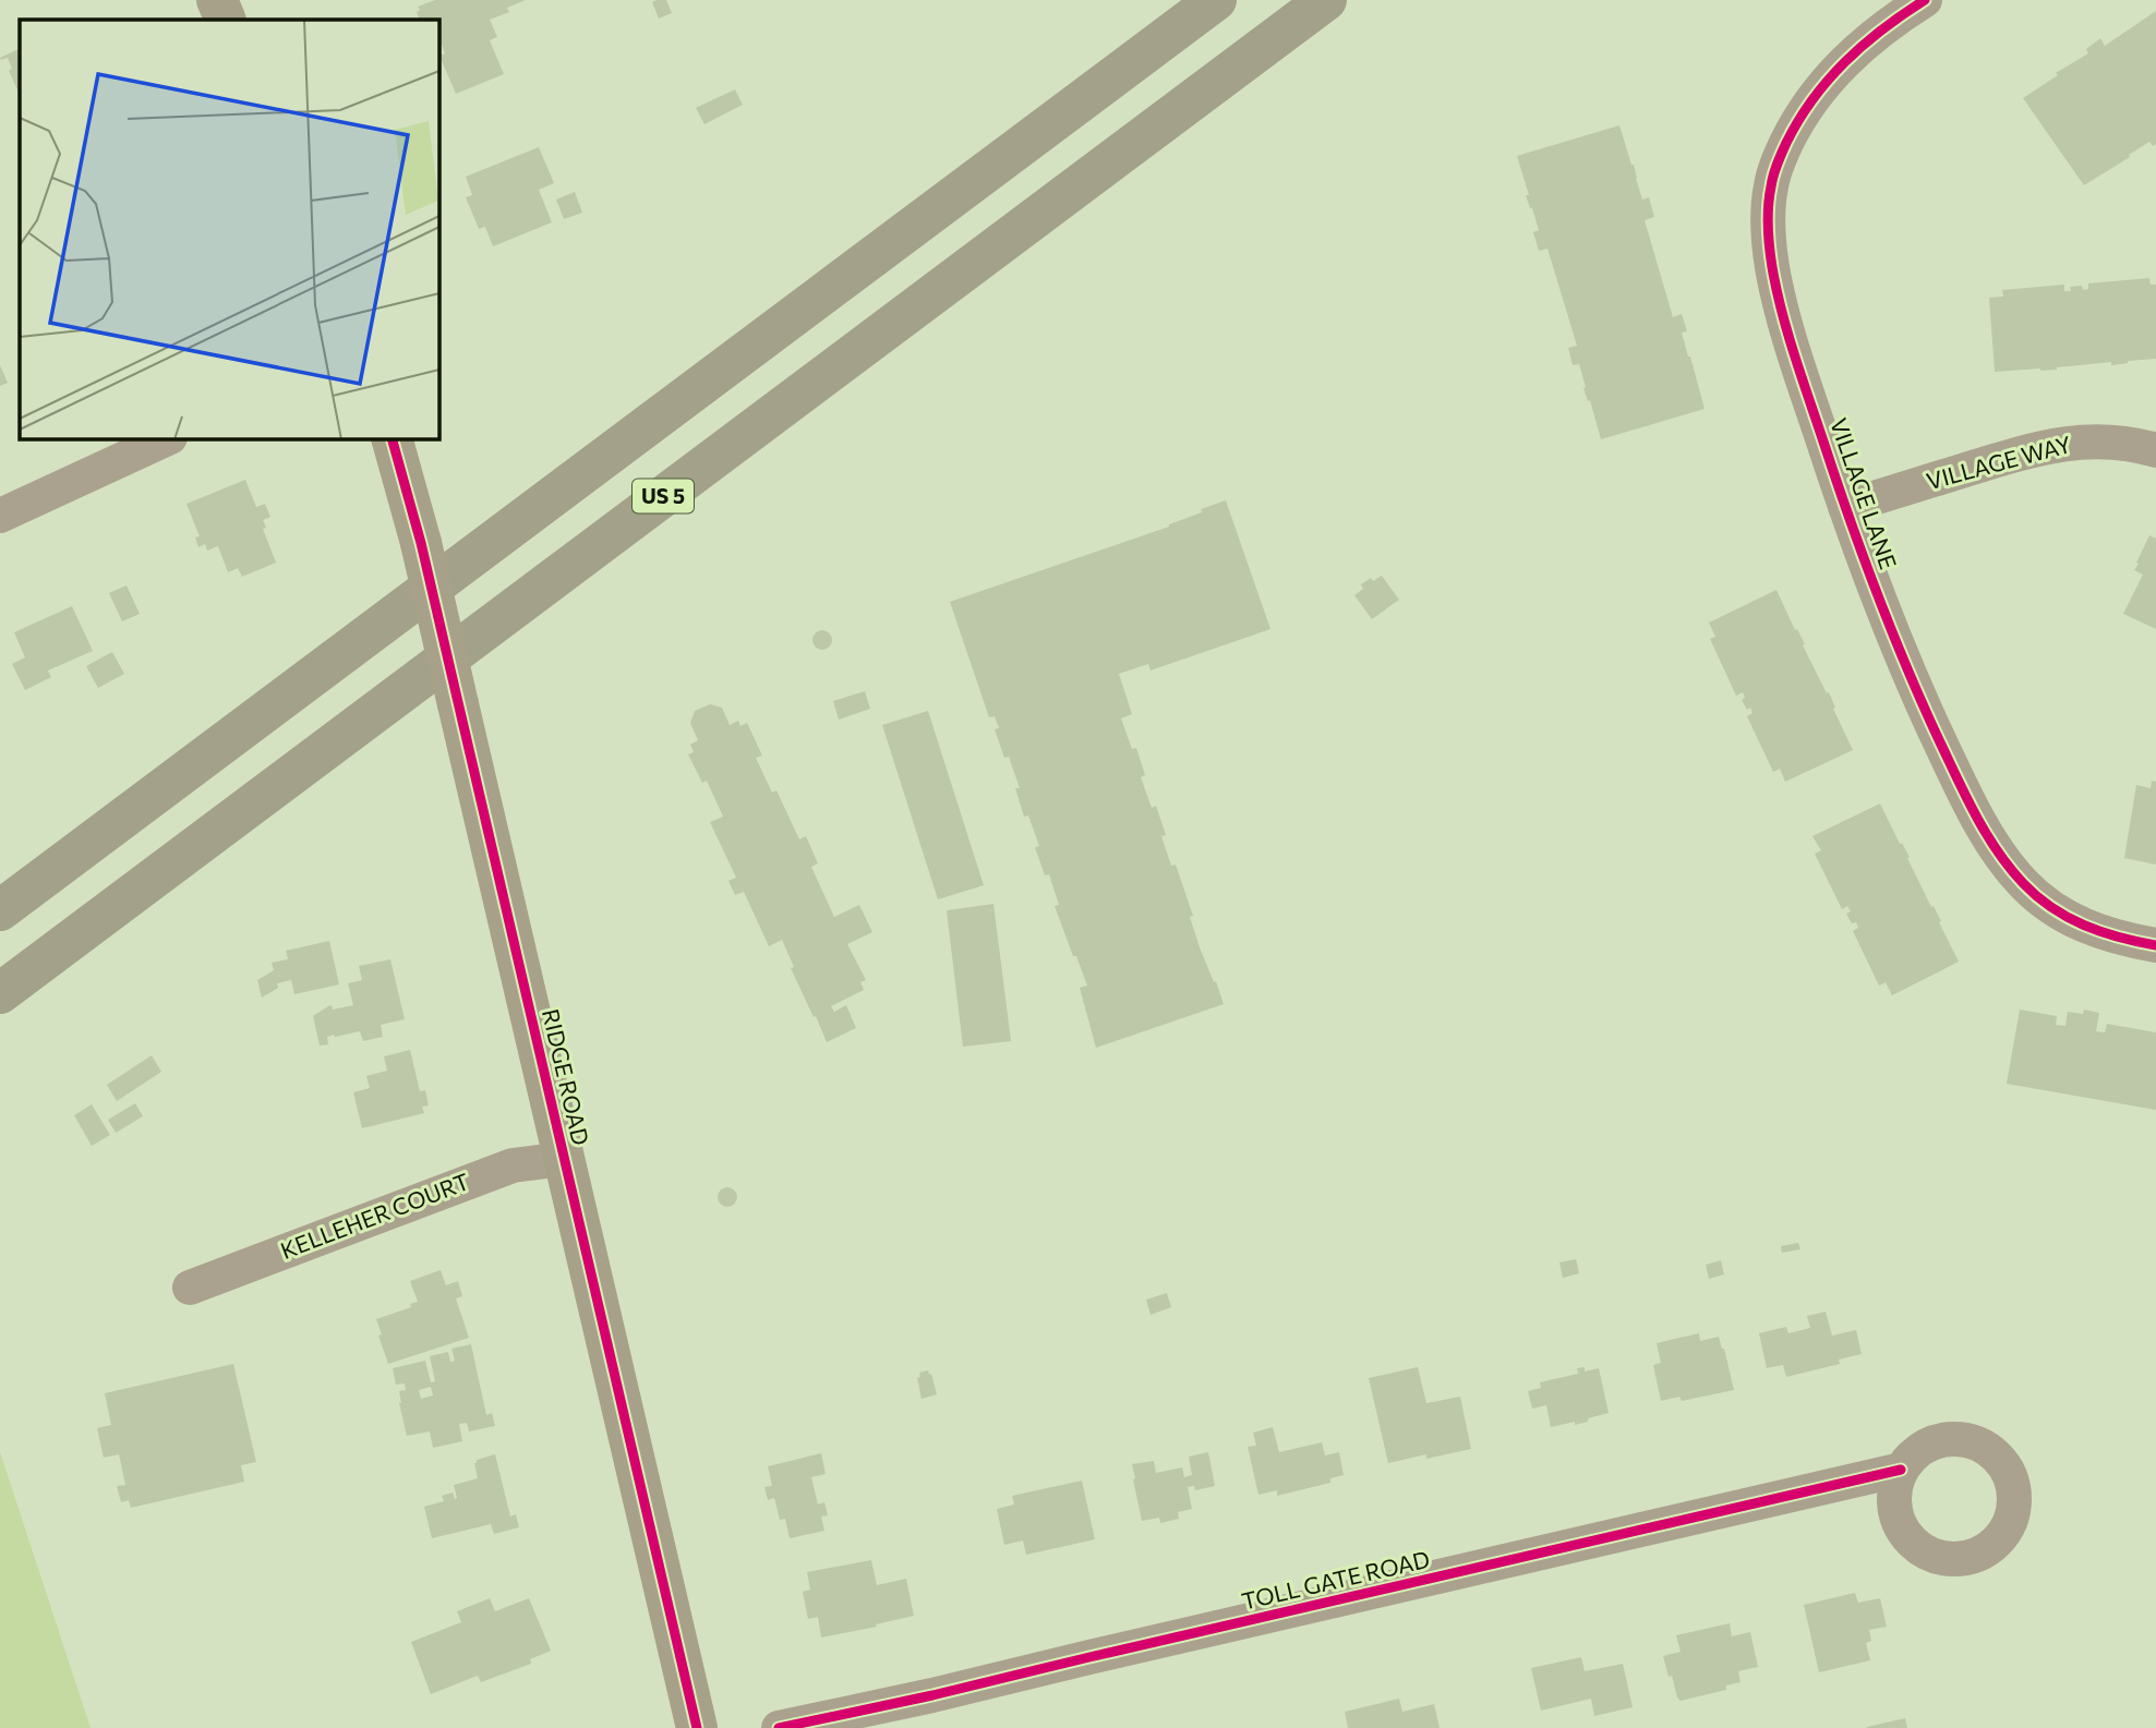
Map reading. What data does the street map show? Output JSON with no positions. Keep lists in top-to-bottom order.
{
  "streets": {
    "highway": ["US 5"],
    "street": [
      "VILLAGE WAY",
      "VILLAGE LANE",
      "RIDGE ROAD",
      "KELLEHER COURT",
      "TOLL GATE ROAD"
    ]
  },
  "crossings": [
    ["VILLAGE WAY", "VILLAGE LANE"],
    ["RIDGE ROAD", "KELLEHER COURT"]
  ]
}
